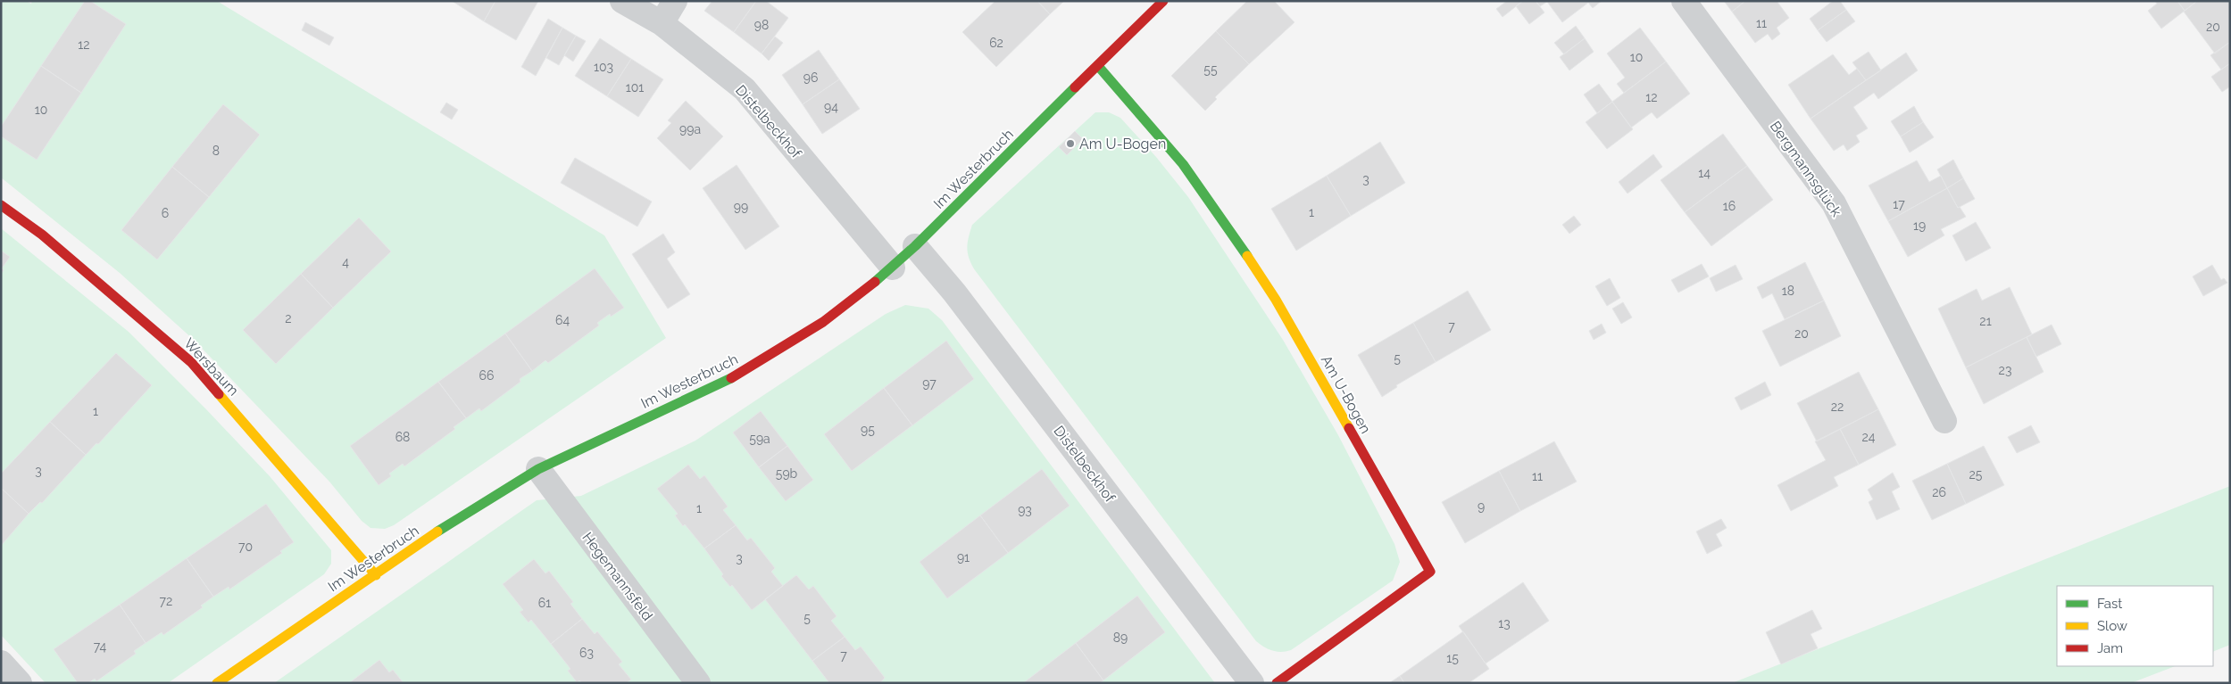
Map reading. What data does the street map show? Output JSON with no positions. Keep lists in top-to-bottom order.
{
  "streets": {
    "street": [
      "Distelbeckhof",
      "Im Westerbruch",
      "Bergmannsglück",
      "Wersbaum",
      "Am U-Bogen",
      "Hegemannsfeld"
    ]
  },
  "crossings": [
    ["Distelbeckhof", "Im Westerbruch"],
    ["Im Westerbruch", "Wersbaum"],
    ["Im Westerbruch", "Am U-Bogen"],
    ["Im Westerbruch", "Hegemannsfeld"]
  ],
  "places": ["Am U-Bogen"],
  "house_numbers": [
    "11",
    "98",
    "20",
    "62",
    "12",
    "10",
    "103",
    "55",
    "96",
    "101",
    "12",
    "94",
    "10",
    "99a",
    "8",
    "14",
    "3",
    "17",
    "16",
    "99",
    "1",
    "6",
    "19",
    "4",
    "18",
    "2",
    "64",
    "21",
    "7",
    "20",
    "5",
    "23",
    "66",
    "97",
    "22",
    "1",
    "95",
    "68",
    "24",
    "59a",
    "3",
    "59b",
    "25",
    "11",
    "26",
    "9",
    "1",
    "93",
    "70",
    "91",
    "3",
    "72",
    "61",
    "5",
    "13",
    "89",
    "74",
    "63",
    "7",
    "15"
  ],
  "legend": ["Fast", "Slow", "Jam"]
}
